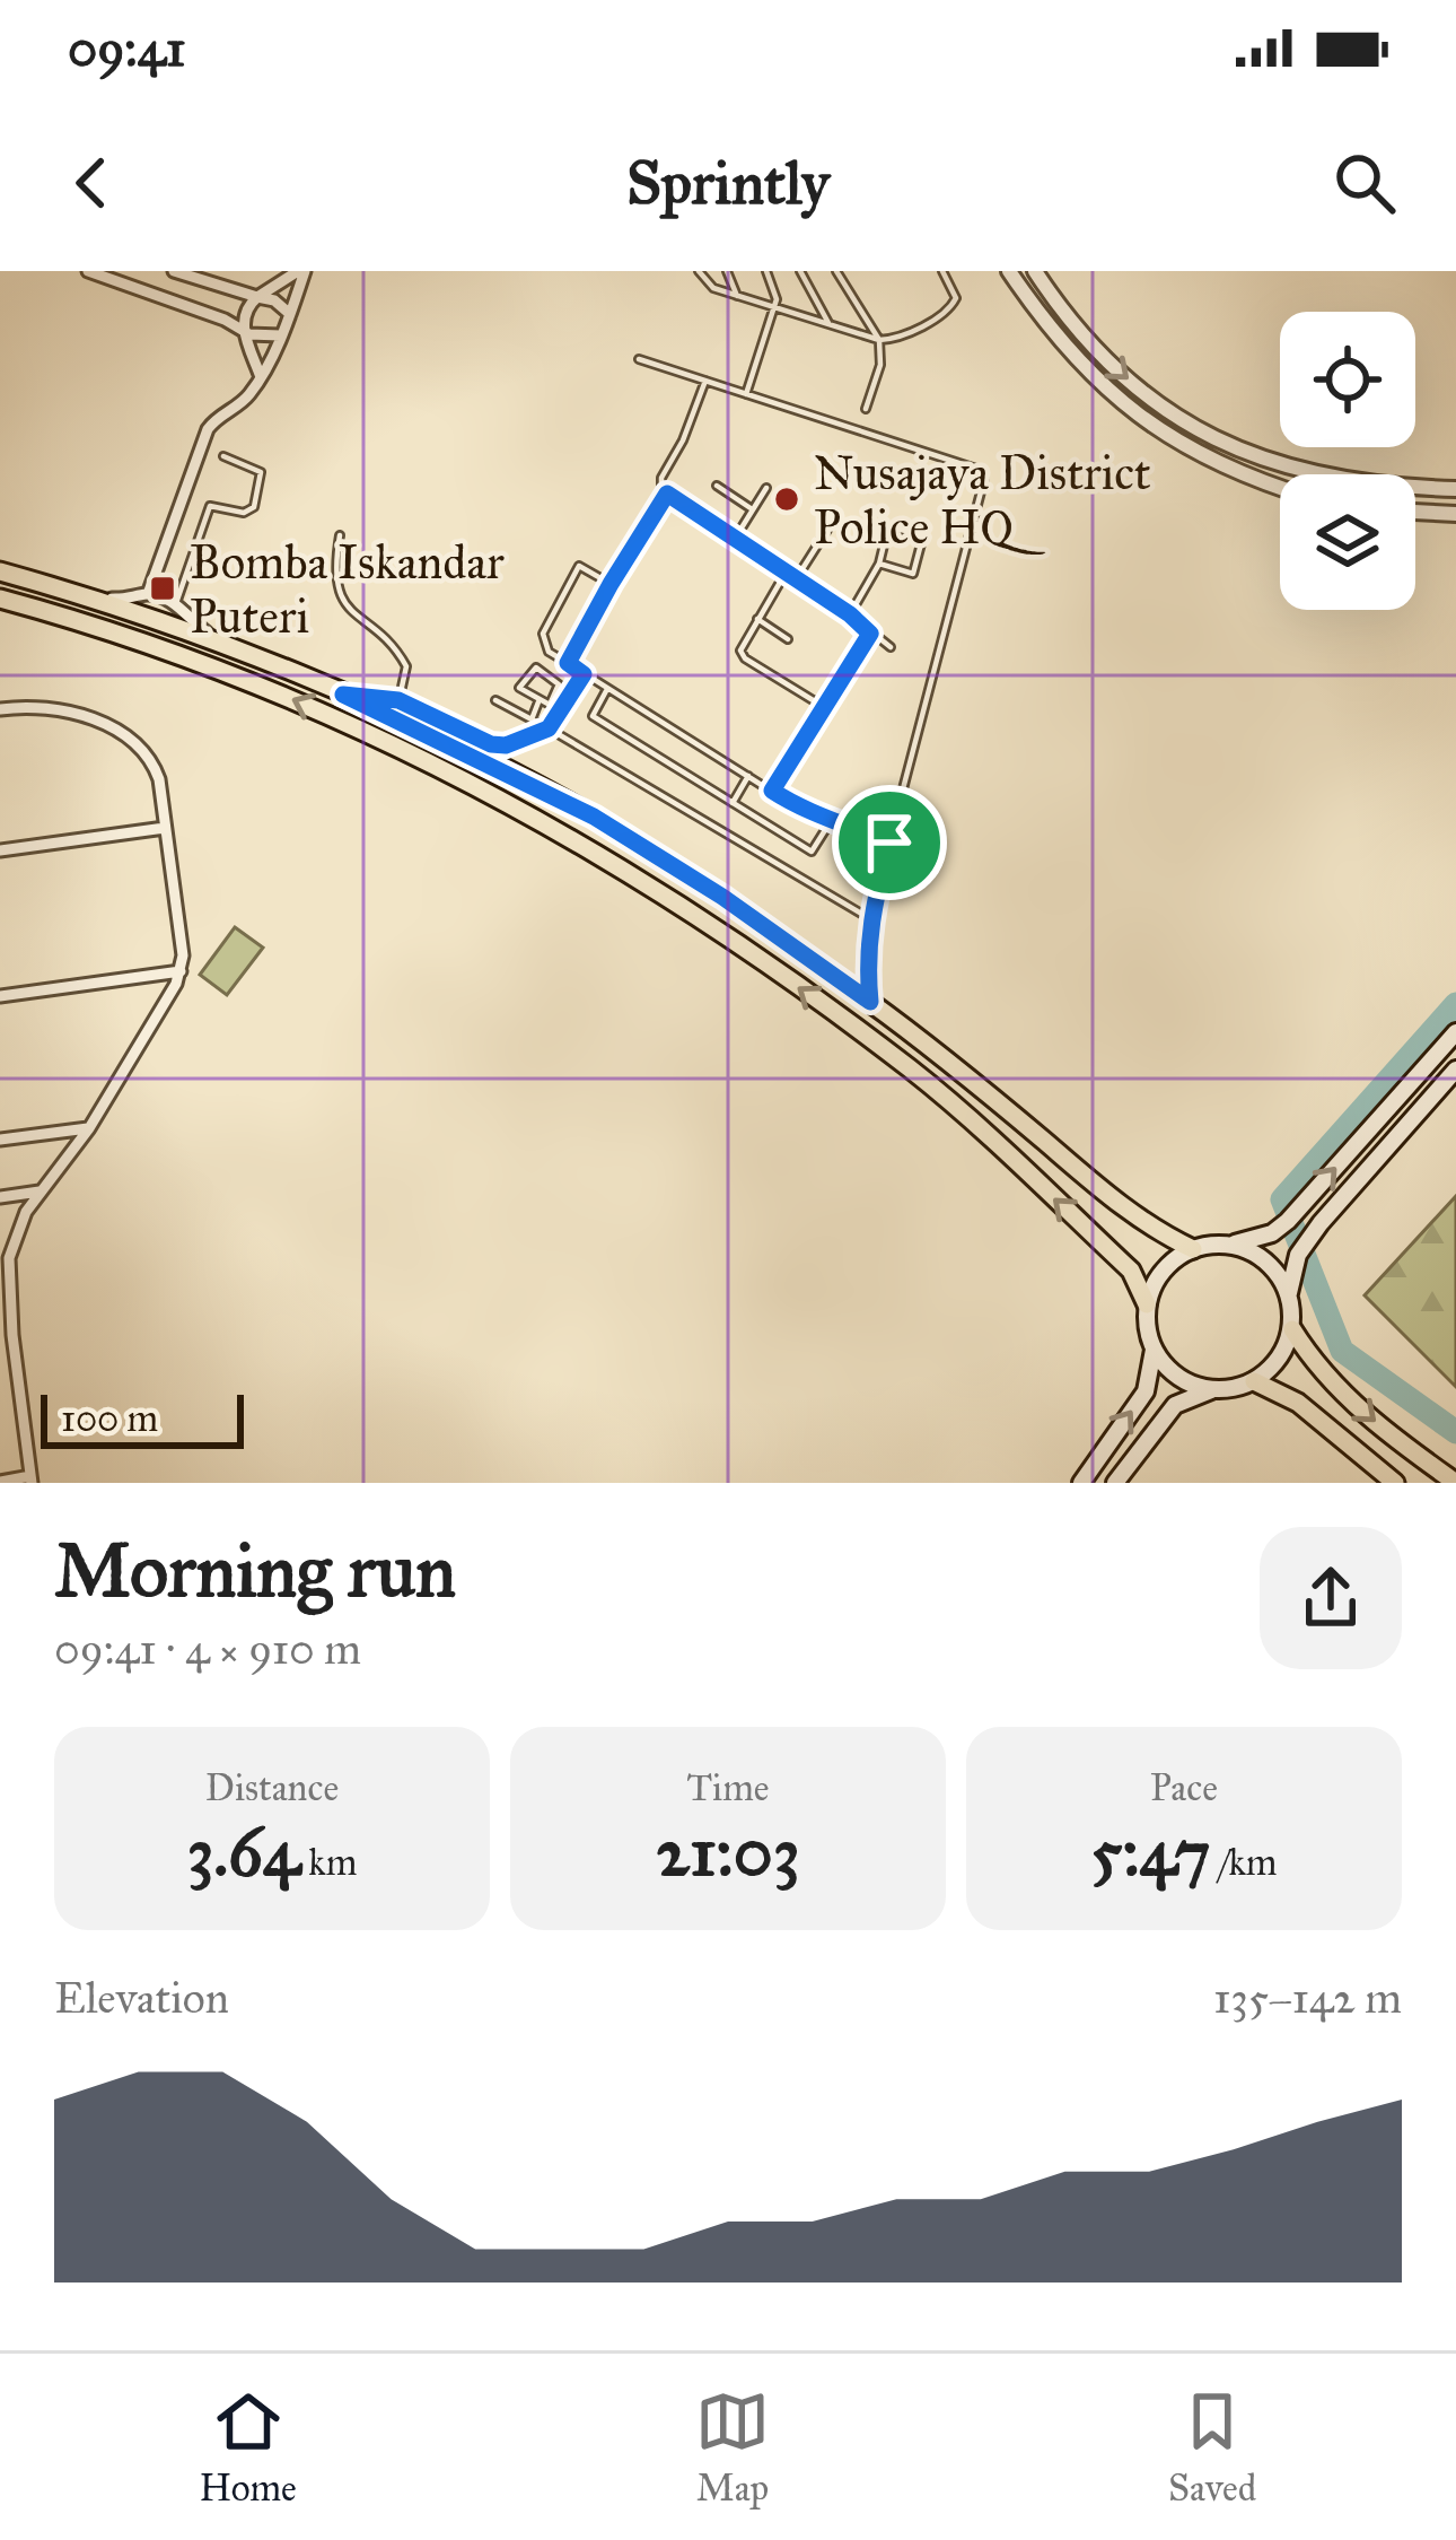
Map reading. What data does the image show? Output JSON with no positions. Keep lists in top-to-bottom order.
{
  "places": {
    "other": ["Nusajaya District Police HQ"],
    "transit": ["Bomba Iskandar Puteri"]
  },
  "scale_bar": "100 m",
  "page": {
    "status": "09:41",
    "header": "Sprintly",
    "scale": "100 m",
    "heading": ["Morning run", "09:41 · 4 × 910 m"],
    "stats": [
      ["Distance", "3.64 km"],
      ["Time", "21:03"],
      ["Pace", "5:47 /km"]
    ],
    "chart": ["Elevation", "135–142 m"],
    "tabs": ["Home", "Map", "Saved"]
  }
}
